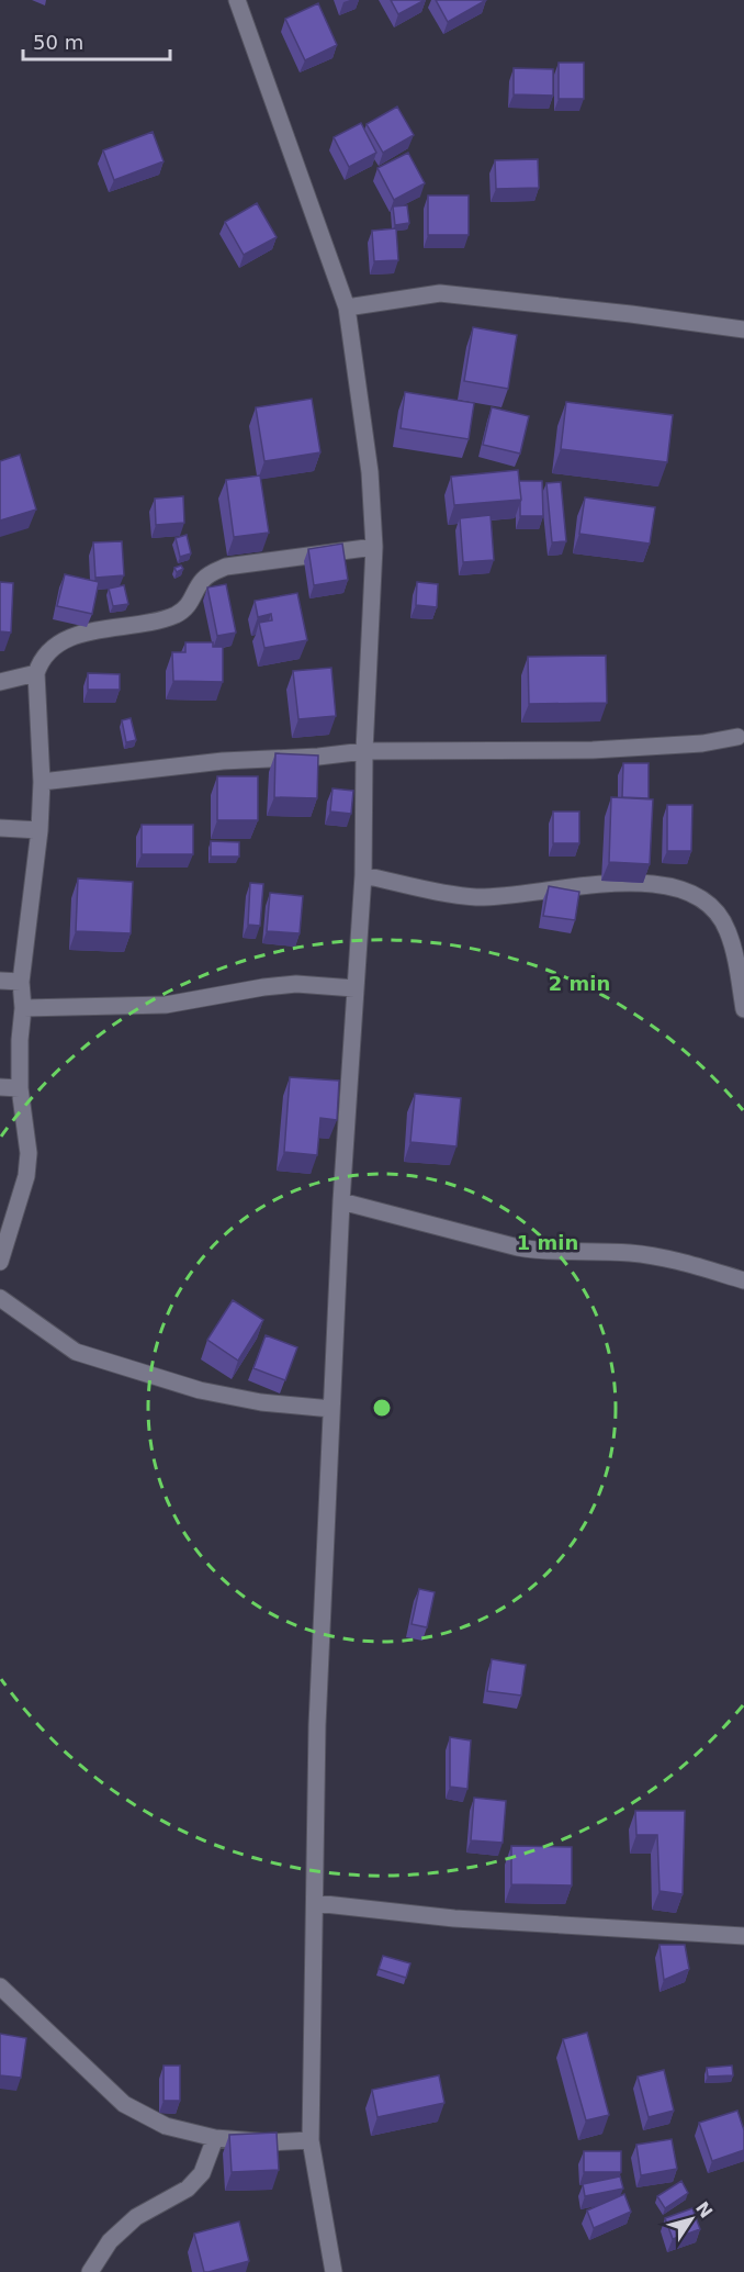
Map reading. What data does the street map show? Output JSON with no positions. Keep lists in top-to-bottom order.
{
  "scale_bar": "50 m",
  "north": "top right",
  "rings": ["2 min", "1 min"]
}
